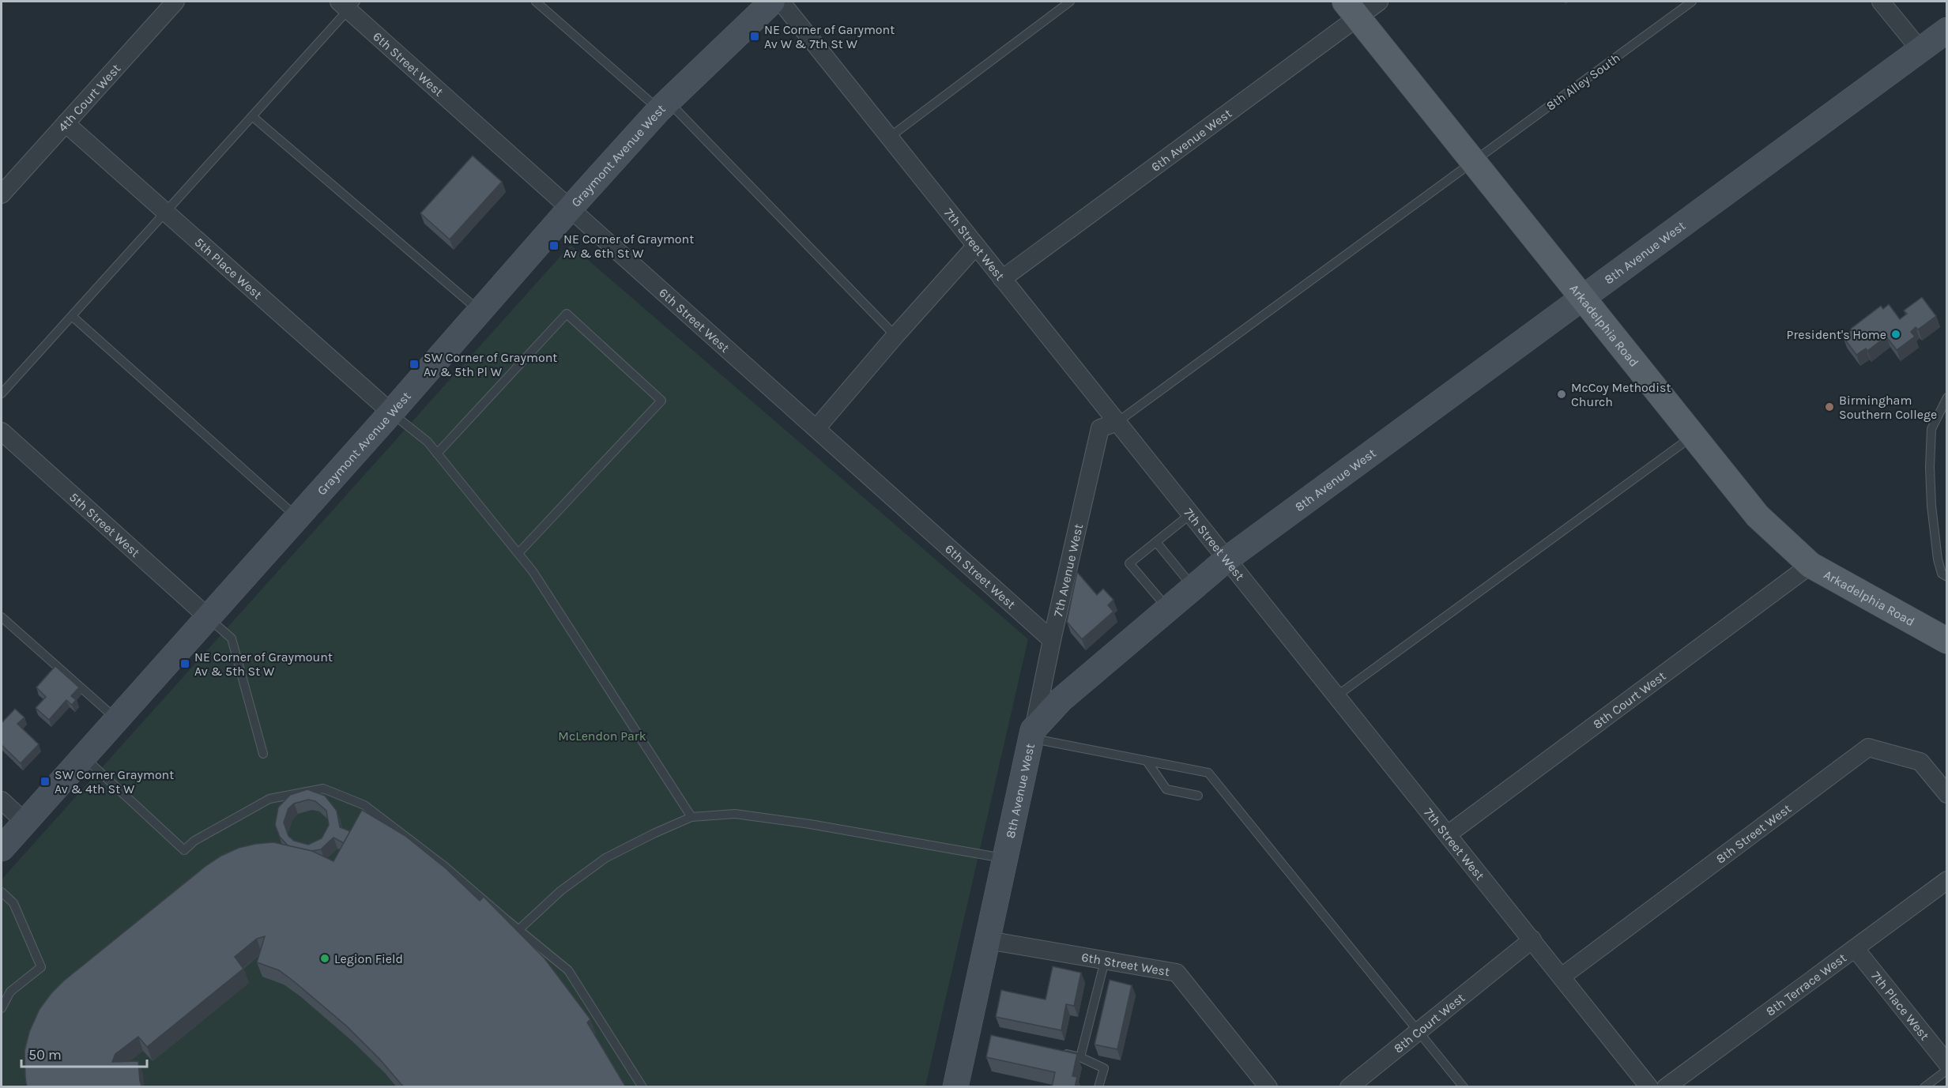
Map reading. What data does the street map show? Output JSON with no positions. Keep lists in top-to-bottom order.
{
  "streets": {
    "main road": ["Graymont Avenue West", "8th Avenue West", "Arkadelphia Road"],
    "street": [
      "6th Street West",
      "4th Court West",
      "6th Avenue West",
      "7th Street West",
      "5th Place West",
      "5th Street West",
      "7th Avenue West",
      "8th Court West",
      "8th Street West",
      "8th Terrace West",
      "7th Place West"
    ],
    "lane": ["8th Alley South"]
  },
  "crossings": [
    ["6th Street West", "Graymont Avenue West"],
    ["6th Street West", "8th Avenue West"],
    ["6th Street West", "7th Avenue West"],
    ["8th Alley South", "7th Street West"],
    ["8th Alley South", "Arkadelphia Road"],
    ["8th Alley South", "7th Avenue West"],
    ["4th Court West", "5th Place West"],
    ["6th Avenue West", "7th Street West"],
    ["6th Avenue West", "Arkadelphia Road"],
    ["Graymont Avenue West", "5th Place West"],
    ["Graymont Avenue West", "5th Street West"],
    ["7th Street West", "8th Avenue West"],
    ["7th Street West", "7th Avenue West"],
    ["7th Street West", "8th Court West"],
    ["7th Street West", "8th Street West"],
    ["8th Avenue West", "Arkadelphia Road"],
    ["8th Avenue West", "7th Avenue West"],
    ["Arkadelphia Road", "8th Court West"],
    ["8th Terrace West", "7th Place West"]
  ],
  "parks": ["McLendon Park"],
  "places": {
    "transit": [
      "NE Corner of Garymont Av W & 7th St W",
      "NE Corner of Graymont Av & 6th St W",
      "SW Corner of Graymont Av & 5th Pl W",
      "NE Corner of Graymount Av & 5th St W",
      "SW Corner Graymont Av & 4th St W"
    ],
    "other": [
      "President's Home",
      "McCoy Methodist Church",
      "Birmingham Southern College",
      "Legion Field"
    ]
  },
  "scale_bar": "50 m"
}
